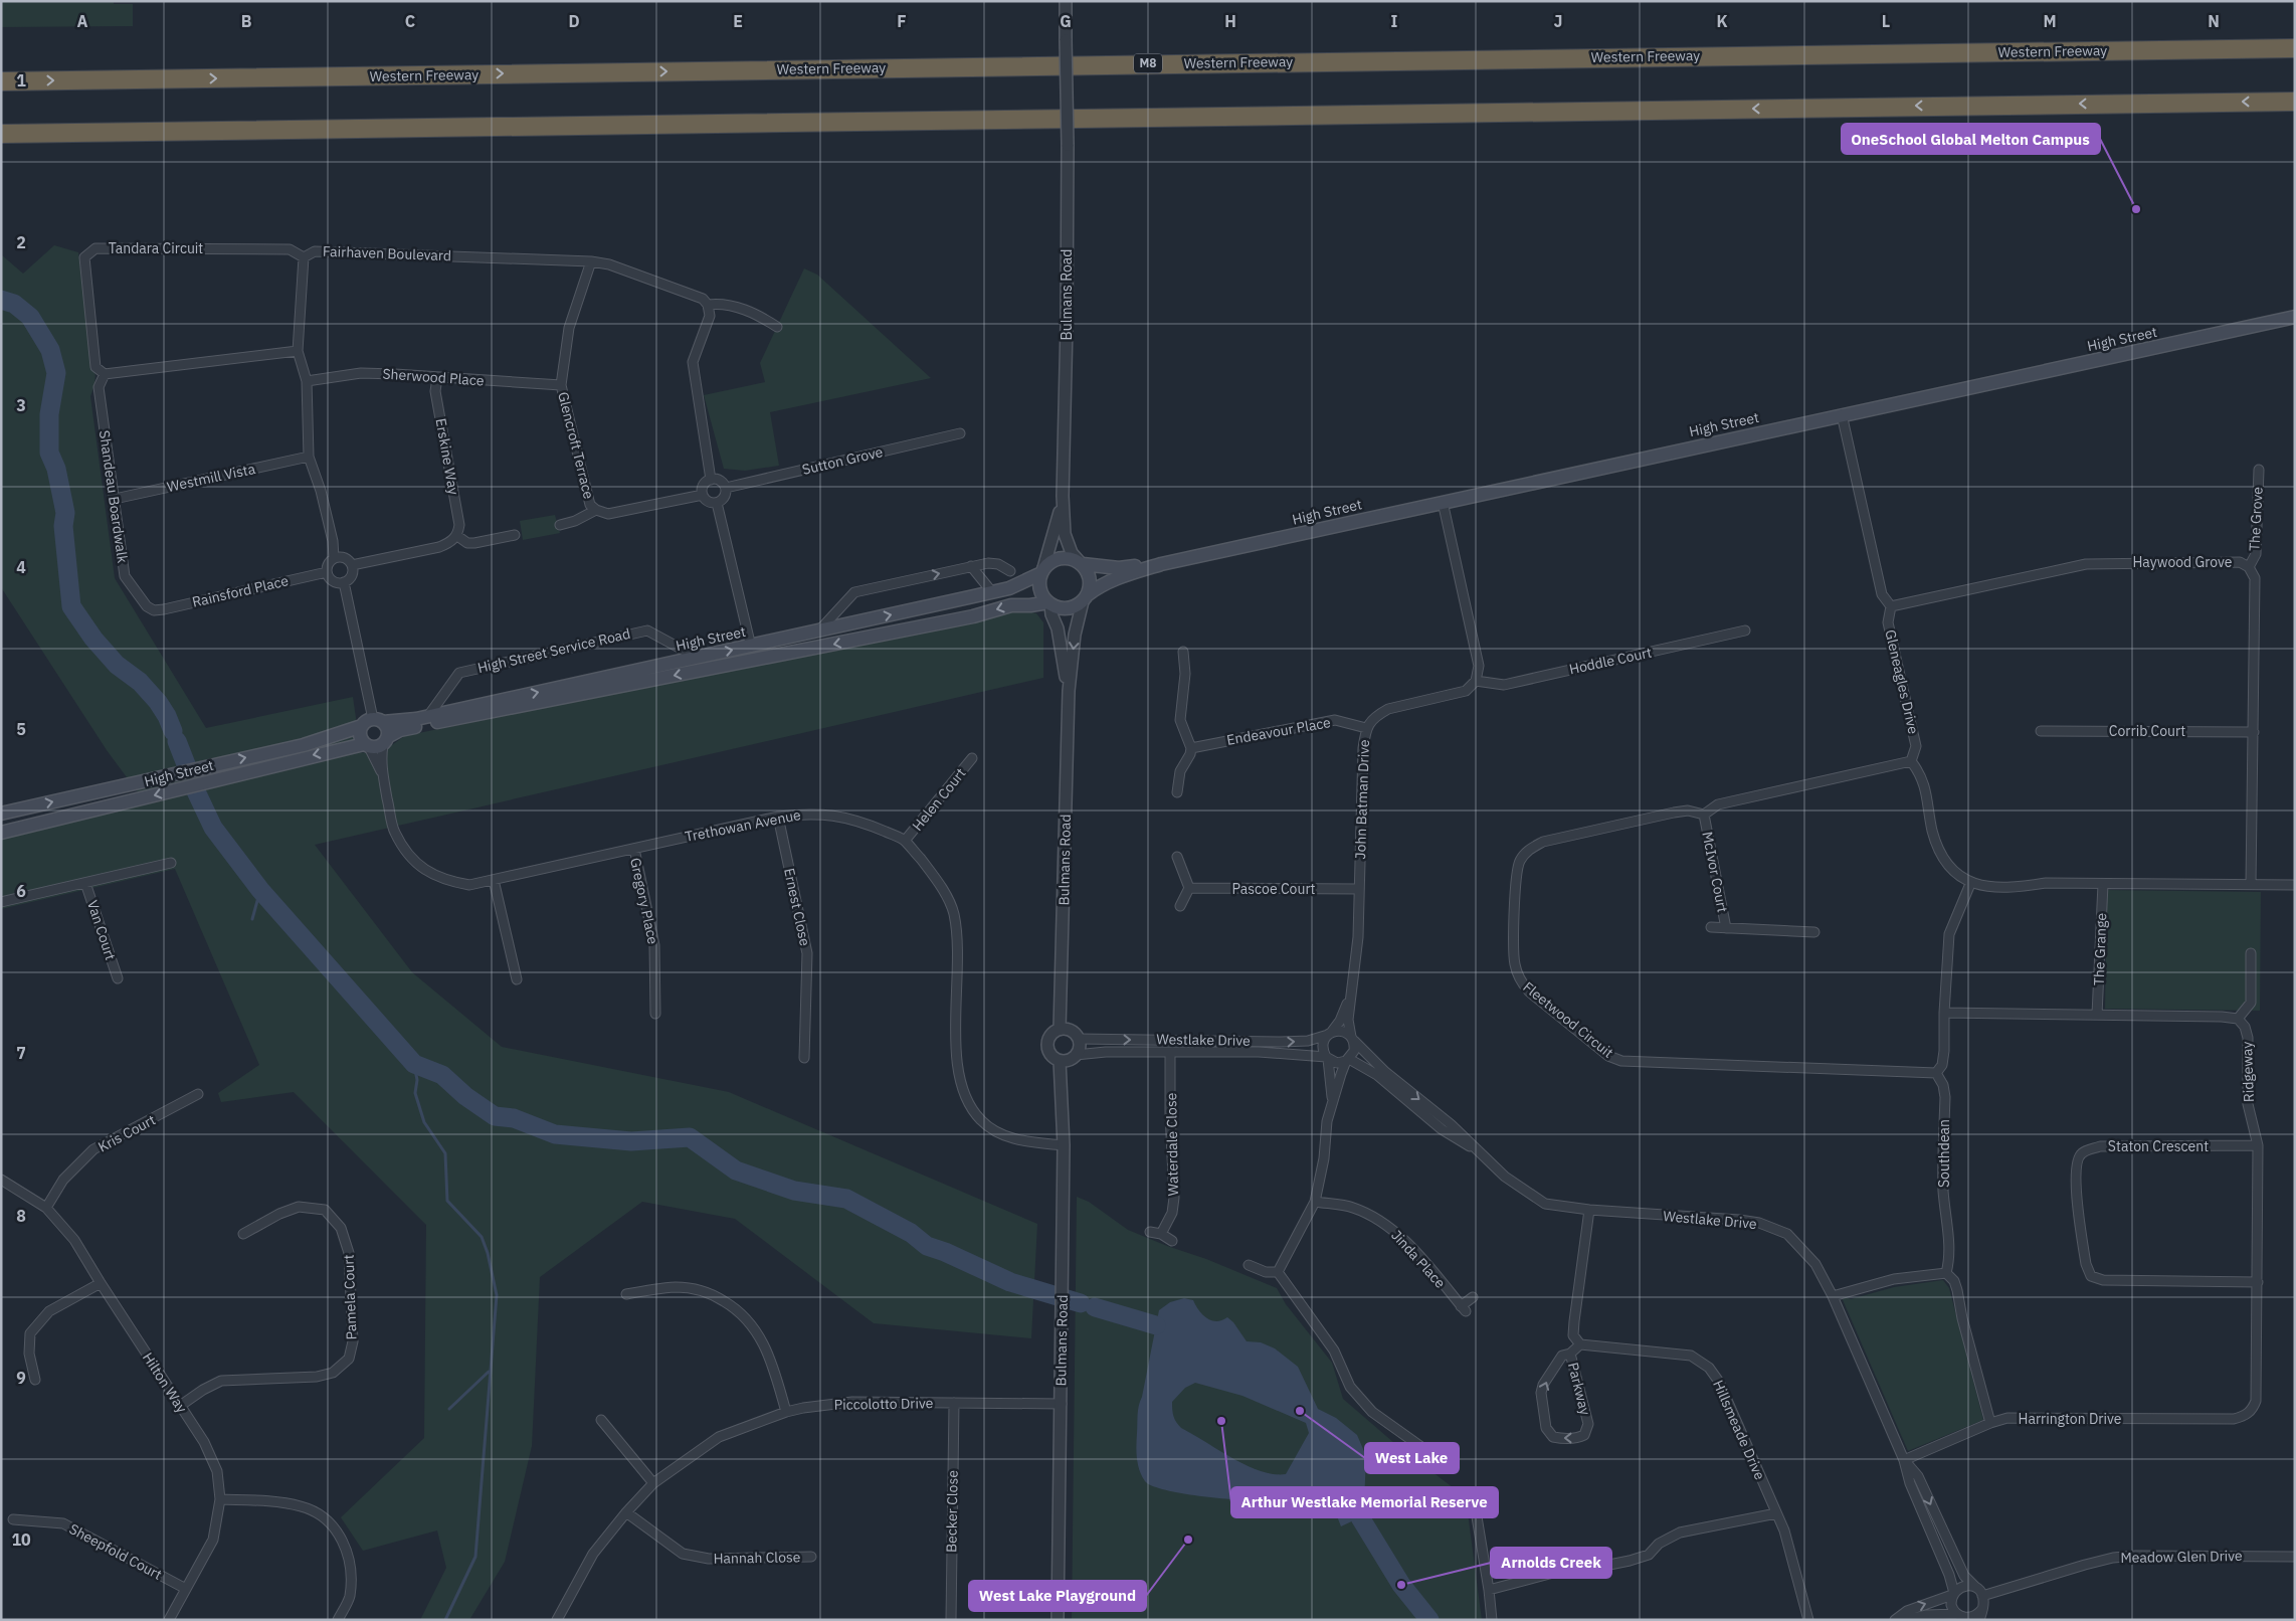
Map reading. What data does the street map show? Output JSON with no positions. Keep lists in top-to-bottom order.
{
  "streets": {
    "highway": ["Western Freeway", "M8"],
    "main road": ["High Street"],
    "street": [
      "Tandara Circuit",
      "Fairhaven Boulevard",
      "Bulmans Road",
      "Sherwood Place",
      "Glencroft Terrace",
      "Erskine Way",
      "Sutton Grove",
      "Westmill Vista",
      "Shandeau Boardwalk",
      "The Grove",
      "Haywood Grove",
      "Rainsford Place",
      "High Street Service Road",
      "Hoddle Court",
      "Gleneagles Drive",
      "Endeavour Place",
      "Corrib Court",
      "Helen Court",
      "John Batman Drive",
      "Trethowan Avenue",
      "McIvor Court",
      "Pascoe Court",
      "Gregory Place",
      "Ernest Close",
      "Van Court",
      "The Grange",
      "Fleetwood Circuit",
      "Westlake Drive",
      "Ridgeway",
      "Kris Court",
      "Waterdale Close",
      "Staton Crescent",
      "Southdean",
      "Jinda Place",
      "Pamela Court",
      "Hilton Way",
      "Parkway",
      "Piccolotto Drive",
      "Harrington Drive",
      "Hillsmeade Drive",
      "Becker Close",
      "Sheepfold Court",
      "Meadow Glen Drive",
      "Hannah Close"
    ]
  },
  "crossings": [
    ["Tandara Circuit", "Fairhaven Boulevard"],
    ["Tandara Circuit", "Shandeau Boardwalk"],
    ["Fairhaven Boulevard", "Sherwood Place"],
    ["Fairhaven Boulevard", "Glencroft Terrace"],
    ["Fairhaven Boulevard", "Westmill Vista"],
    ["Fairhaven Boulevard", "Rainsford Place"],
    ["Bulmans Road", "High Street"],
    ["Bulmans Road", "Trethowan Avenue"],
    ["Bulmans Road", "Westlake Drive"],
    ["Bulmans Road", "Piccolotto Drive"],
    ["High Street", "High Street Service Road"],
    ["High Street", "Gleneagles Drive"],
    ["High Street", "Trethowan Avenue"],
    ["Sherwood Place", "Glencroft Terrace"],
    ["Sherwood Place", "Erskine Way"],
    ["Glencroft Terrace", "Sutton Grove"],
    ["Westmill Vista", "Shandeau Boardwalk"],
    ["Shandeau Boardwalk", "Rainsford Place"],
    ["The Grove", "Haywood Grove"],
    ["Haywood Grove", "Gleneagles Drive"],
    ["Haywood Grove", "Corrib Court"],
    ["Hoddle Court", "John Batman Drive"],
    ["Endeavour Place", "John Batman Drive"],
    ["Helen Court", "Trethowan Avenue"],
    ["John Batman Drive", "Pascoe Court"],
    ["John Batman Drive", "Westlake Drive"],
    ["Trethowan Avenue", "Gregory Place"],
    ["Trethowan Avenue", "Ernest Close"],
    ["McIvor Court", "Fleetwood Circuit"],
    ["Fleetwood Circuit", "Southdean"],
    ["Westlake Drive", "Waterdale Close"],
    ["Westlake Drive", "Parkway"],
    ["Westlake Drive", "Harrington Drive"],
    ["Westlake Drive", "Meadow Glen Drive"],
    ["Ridgeway", "Staton Crescent"],
    ["Ridgeway", "Harrington Drive"],
    ["Kris Court", "Hilton Way"],
    ["Pamela Court", "Hilton Way"],
    ["Hilton Way", "Sheepfold Court"],
    ["Parkway", "Hillsmeade Drive"],
    ["Piccolotto Drive", "Becker Close"],
    ["Piccolotto Drive", "Hannah Close"]
  ],
  "places": [
    "OneSchool Global Melton Campus",
    "West Lake",
    "Arthur Westlake Memorial Reserve",
    "West Lake Playground",
    "Arnolds Creek"
  ],
  "grid": {
    "columns": [
      "A",
      "B",
      "C",
      "D",
      "E",
      "F",
      "G",
      "H",
      "I",
      "J",
      "K",
      "L",
      "M",
      "N"
    ],
    "rows": [
      "1",
      "2",
      "3",
      "4",
      "5",
      "6",
      "7",
      "8",
      "9",
      "10"
    ]
  }
}
